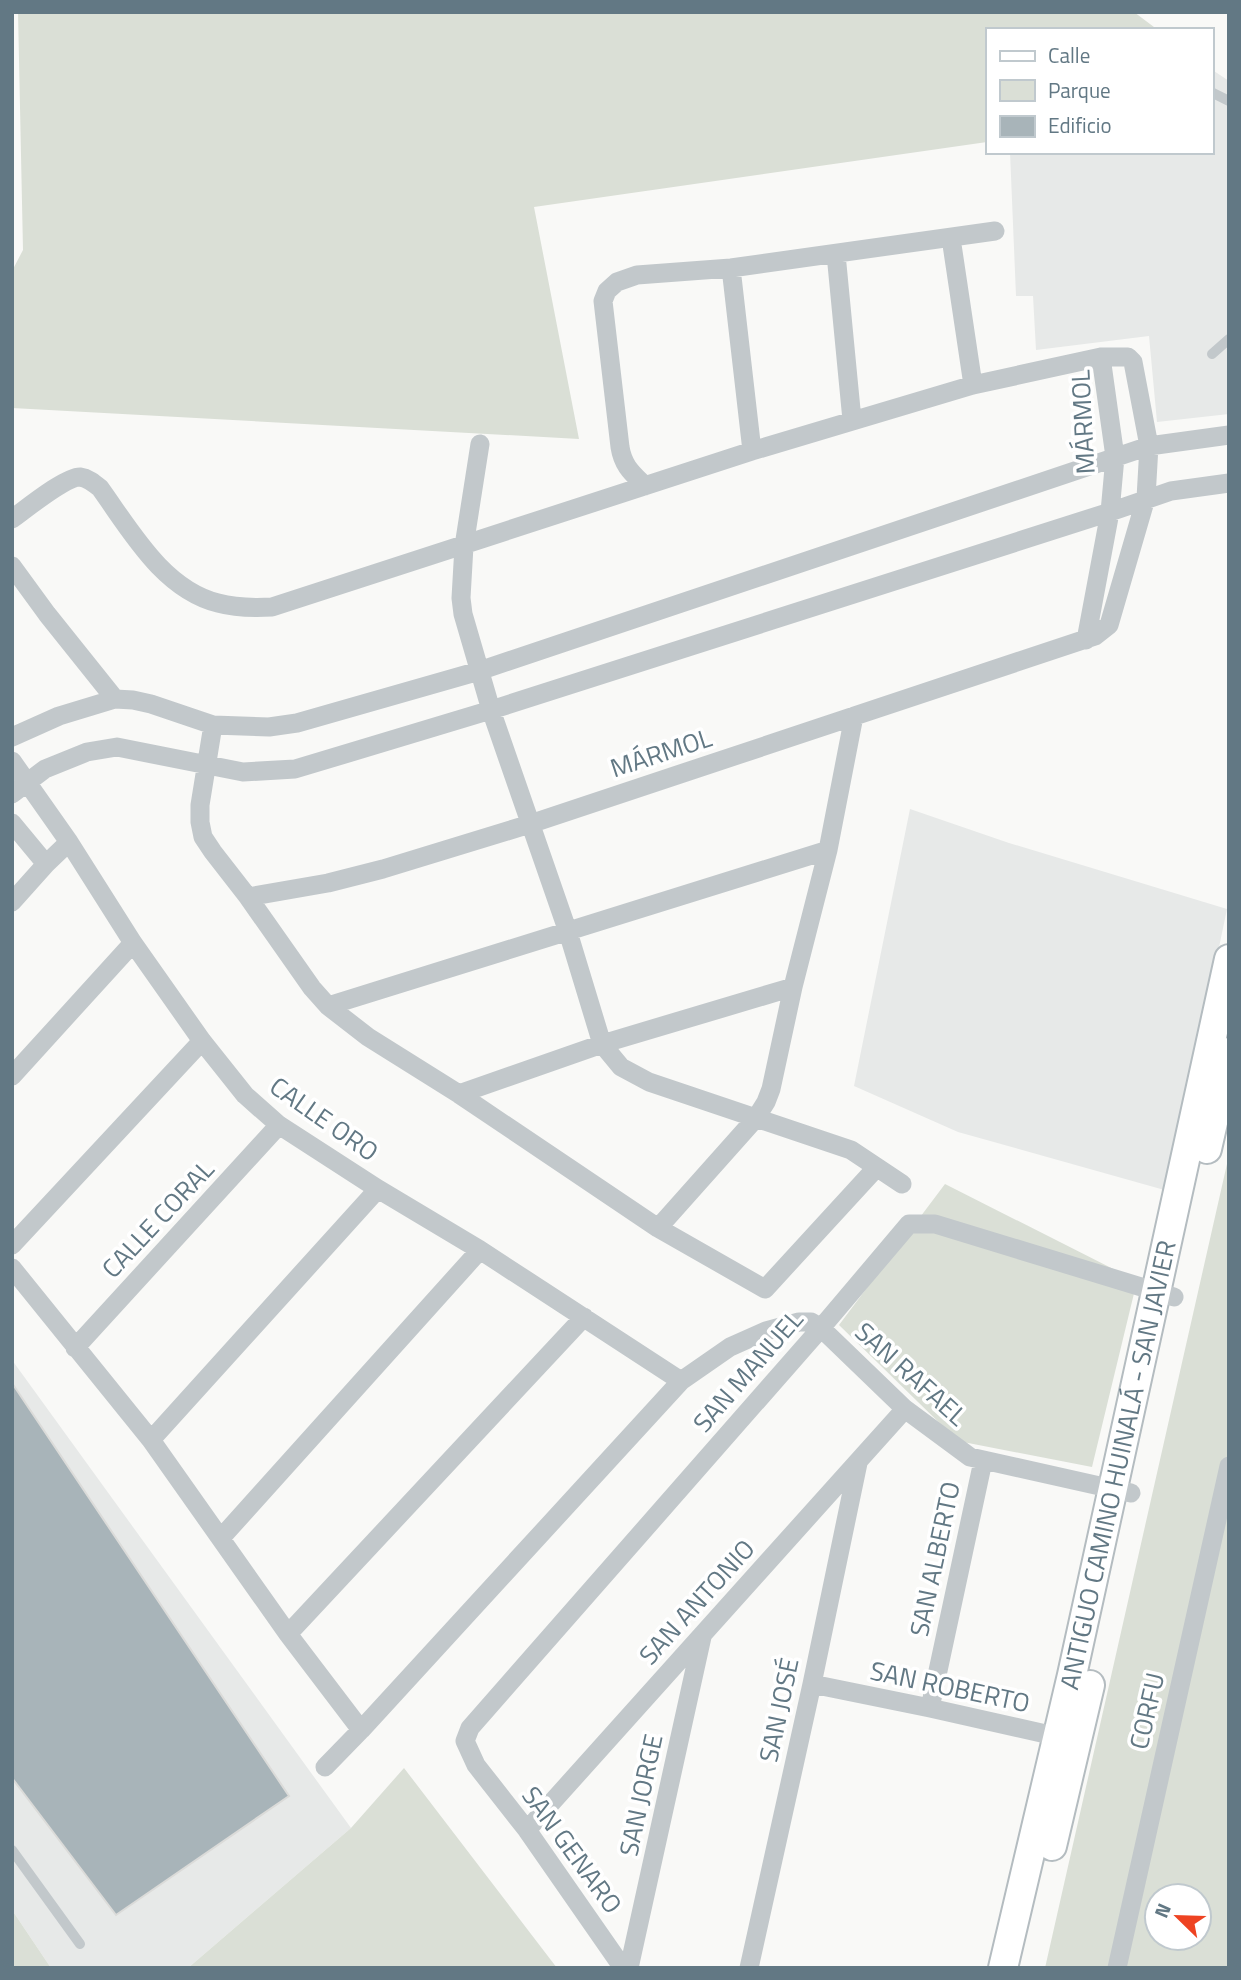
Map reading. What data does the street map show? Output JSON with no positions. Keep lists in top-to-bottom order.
{
  "streets": {
    "main road": ["ANTIGUO CAMINO HUINALÁ - SAN JAVIER"],
    "street": [
      "MÁRMOL",
      "CALLE ORO",
      "CALLE CORAL",
      "SAN MANUEL",
      "SAN RAFAEL",
      "SAN ALBERTO",
      "SAN ANTONIO",
      "SAN ROBERTO",
      "SAN JOSÉ",
      "CORFU",
      "SAN JORGE",
      "SAN GENARO"
    ]
  },
  "crossings": [
    ["CALLE ORO", "CALLE CORAL"],
    ["SAN MANUEL", "SAN RAFAEL"],
    ["SAN MANUEL", "ANTIGUO CAMINO HUINALÁ - SAN JAVIER"],
    ["SAN MANUEL", "SAN GENARO"],
    ["SAN RAFAEL", "SAN ALBERTO"],
    ["SAN RAFAEL", "SAN ANTONIO"],
    ["SAN ALBERTO", "SAN ROBERTO"],
    ["SAN ANTONIO", "SAN JOSÉ"],
    ["SAN ANTONIO", "SAN JORGE"],
    ["SAN ANTONIO", "SAN GENARO"],
    ["SAN ROBERTO", "SAN JOSÉ"]
  ],
  "legend": ["Calle", "Parque", "Edificio"],
  "north": "top left"
}
